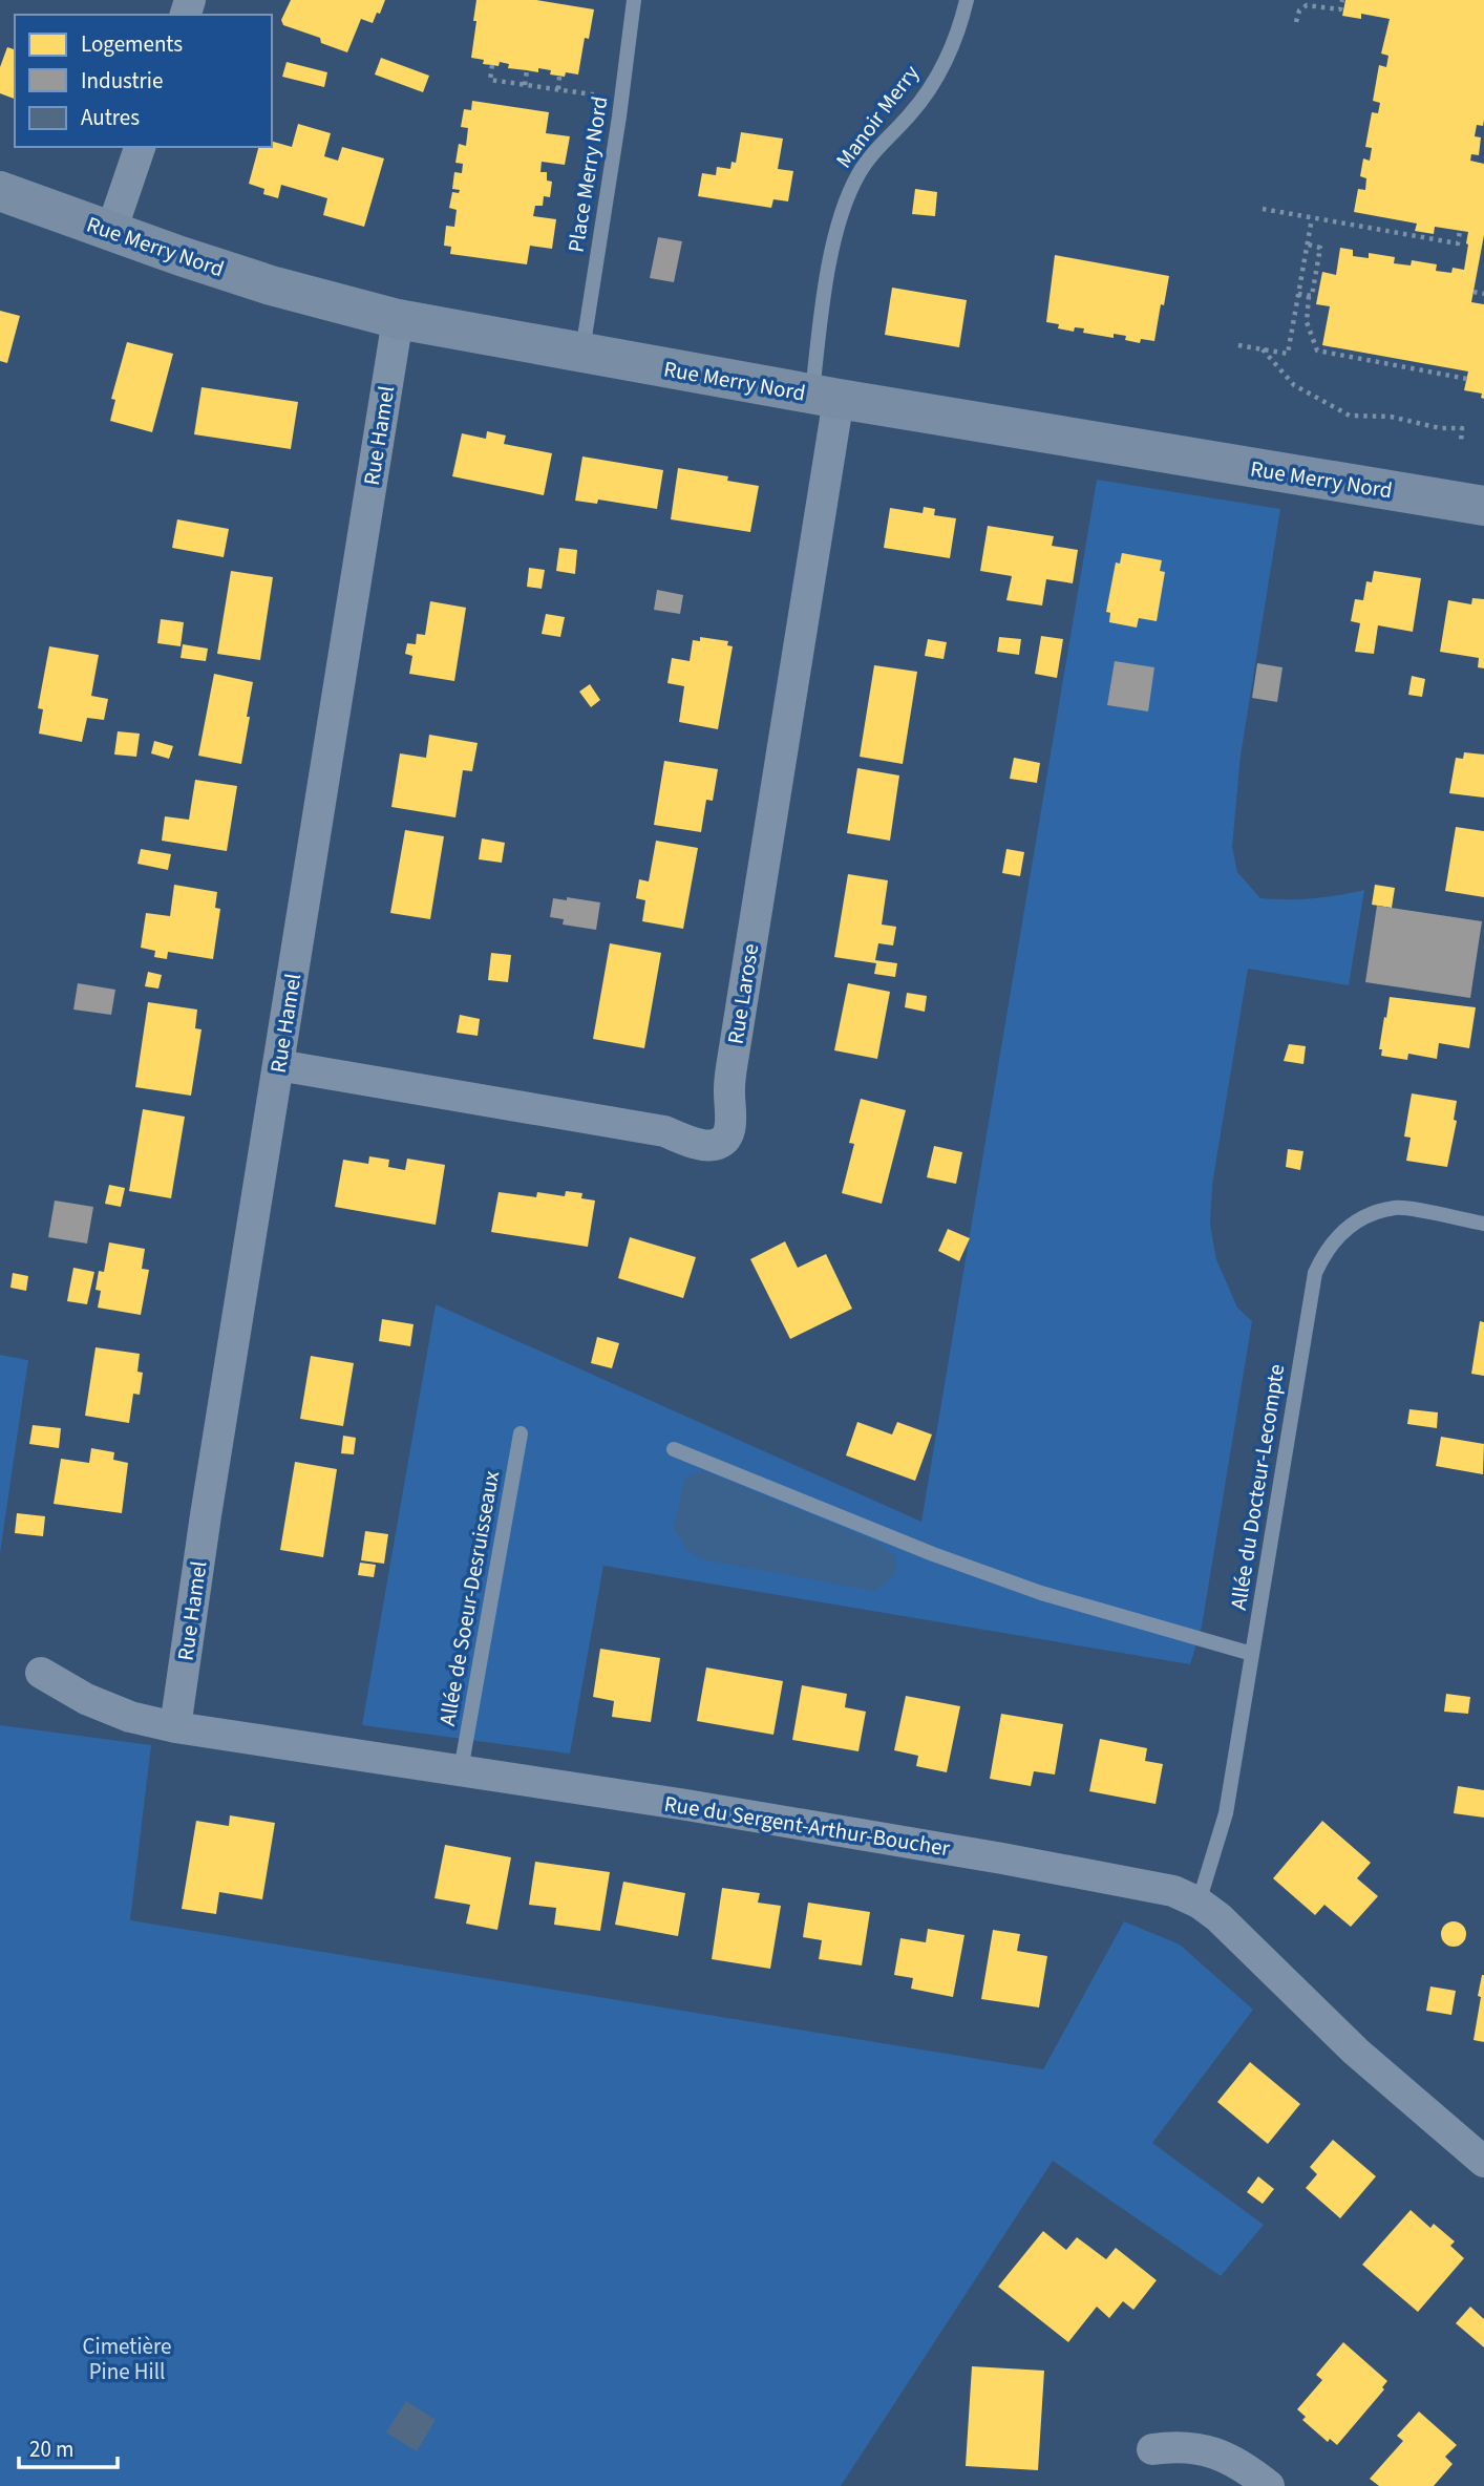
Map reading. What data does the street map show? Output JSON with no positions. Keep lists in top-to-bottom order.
{
  "streets": {
    "main road": ["Rue Merry Nord"],
    "street": ["Rue Hamel", "Rue Larose", "Rue du Sergent-Arthur-Boucher"],
    "lane": [
      "Manoir Merry",
      "Place Merry Nord",
      "Allée du Docteur-Lecompte",
      "Allée de Soeur-Desruisseaux"
    ]
  },
  "crossings": [
    ["Manoir Merry", "Rue Merry Nord"],
    ["Manoir Merry", "Rue Larose"],
    ["Place Merry Nord", "Rue Merry Nord"],
    ["Rue Merry Nord", "Rue Hamel"],
    ["Rue Merry Nord", "Rue Larose"],
    ["Rue Hamel", "Rue Larose"],
    ["Rue Hamel", "Rue du Sergent-Arthur-Boucher"],
    ["Allée du Docteur-Lecompte", "Rue du Sergent-Arthur-Boucher"],
    ["Allée de Soeur-Desruisseaux", "Rue du Sergent-Arthur-Boucher"]
  ],
  "parks": ["Cimetière Pine Hill"],
  "legend": ["Logements", "Industrie", "Autres"],
  "scale_bar": "20 m"
}
